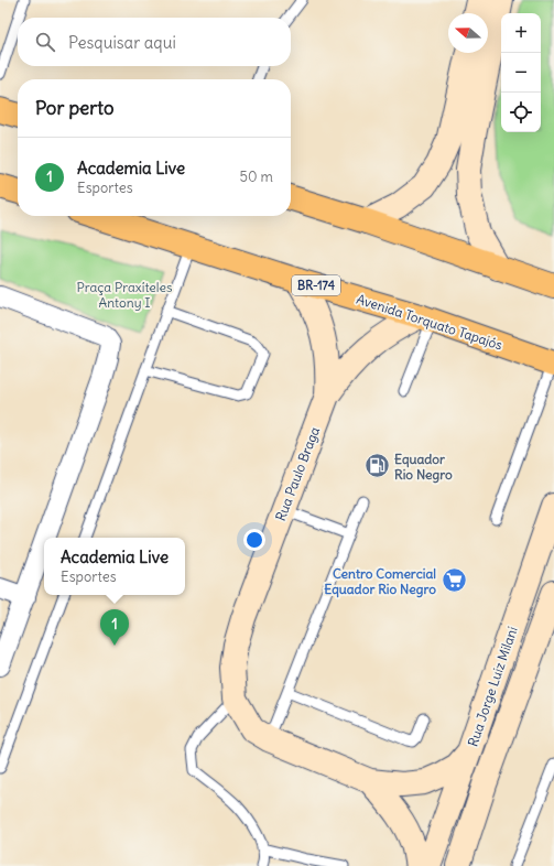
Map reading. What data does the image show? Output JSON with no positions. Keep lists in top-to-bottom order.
{
  "streets": {
    "highway": ["BR-174", "Avenida Torquato Tapajós"],
    "street": ["Rua Paulo Braga", "Rua Jorge Luiz Milani"]
  },
  "crossings": [
    ["Avenida Torquato Tapajós", "Rua Paulo Braga"],
    ["Rua Paulo Braga", "Rua Jorge Luiz Milani"]
  ],
  "parks": ["Praça Praxíteles Antony I"],
  "places": {
    "fuel station": ["Equador Rio Negro"],
    "supermarket": ["Centro Comercial Equador Rio Negro"]
  },
  "north": "left",
  "page": {
    "map_buttons": ["+", "−"],
    "search": "Pesquisar aqui",
    "heading": "Por perto",
    "list": [
      {
        "mark": "1",
        "name": "Academia Live",
        "note": "Esportes",
        "value": "50 m"
      }
    ],
    "popup": ["Academia Live", "Esportes"],
    "pins": "1"
  }
}
